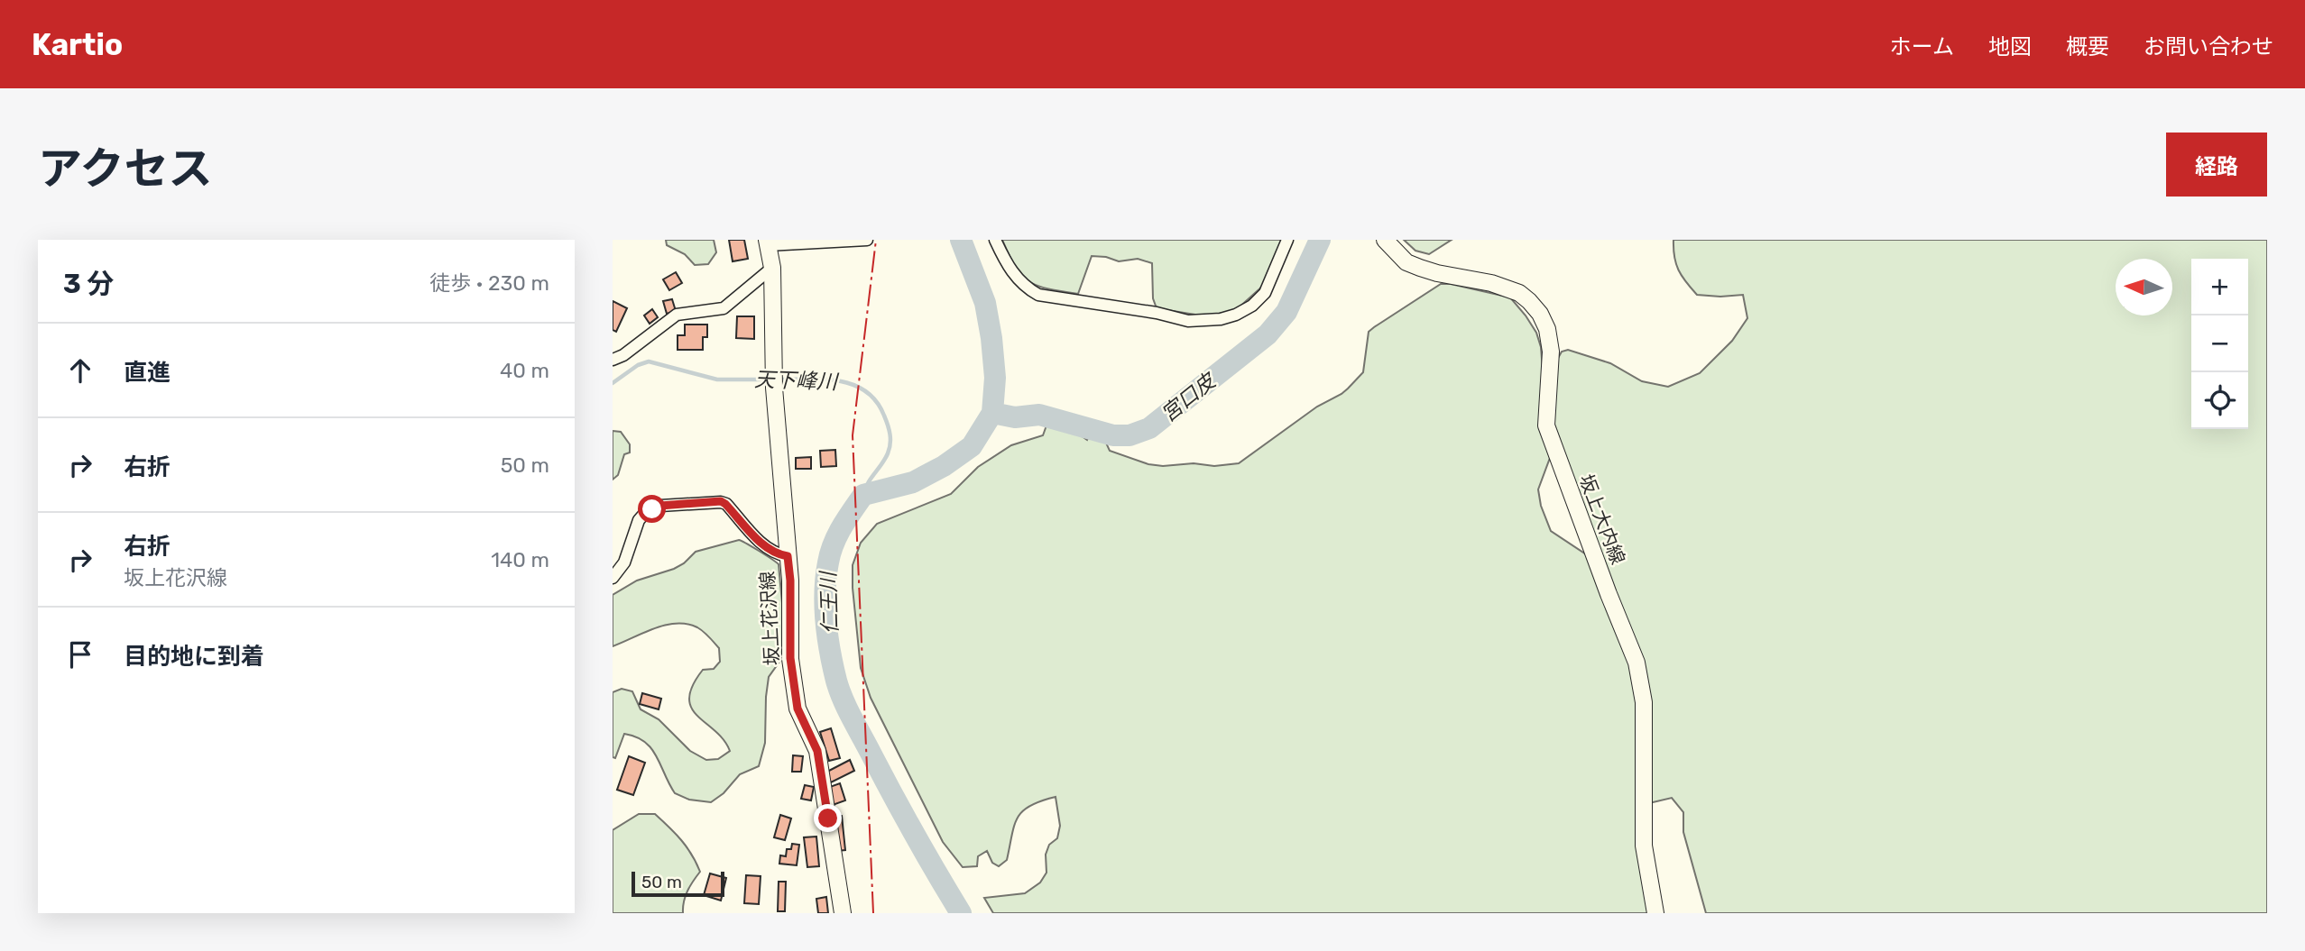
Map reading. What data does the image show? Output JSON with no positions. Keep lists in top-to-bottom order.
{
  "streets": {
    "main road": ["坂上大内線", "坂上花沢線"]
  },
  "water": ["天下峰川", "宮口皮", "仁王川"],
  "scale_bar": "50 m",
  "north": "left",
  "page": {
    "header": "Kartio",
    "nav": [
      "ホーム",
      "地図",
      "概要",
      "お問い合わせ"
    ],
    "title": "アクセス",
    "buttons": "経路",
    "heading": ["3 分", "徒歩 · 230 m"],
    "map_buttons": ["+", "−"],
    "list": [
      ["直進", "40 m"],
      ["右折", "50 m"],
      ["右折", "坂上花沢線", "140 m"],
      "目的地に到着"
    ],
    "scale": "50 m"
  }
}
